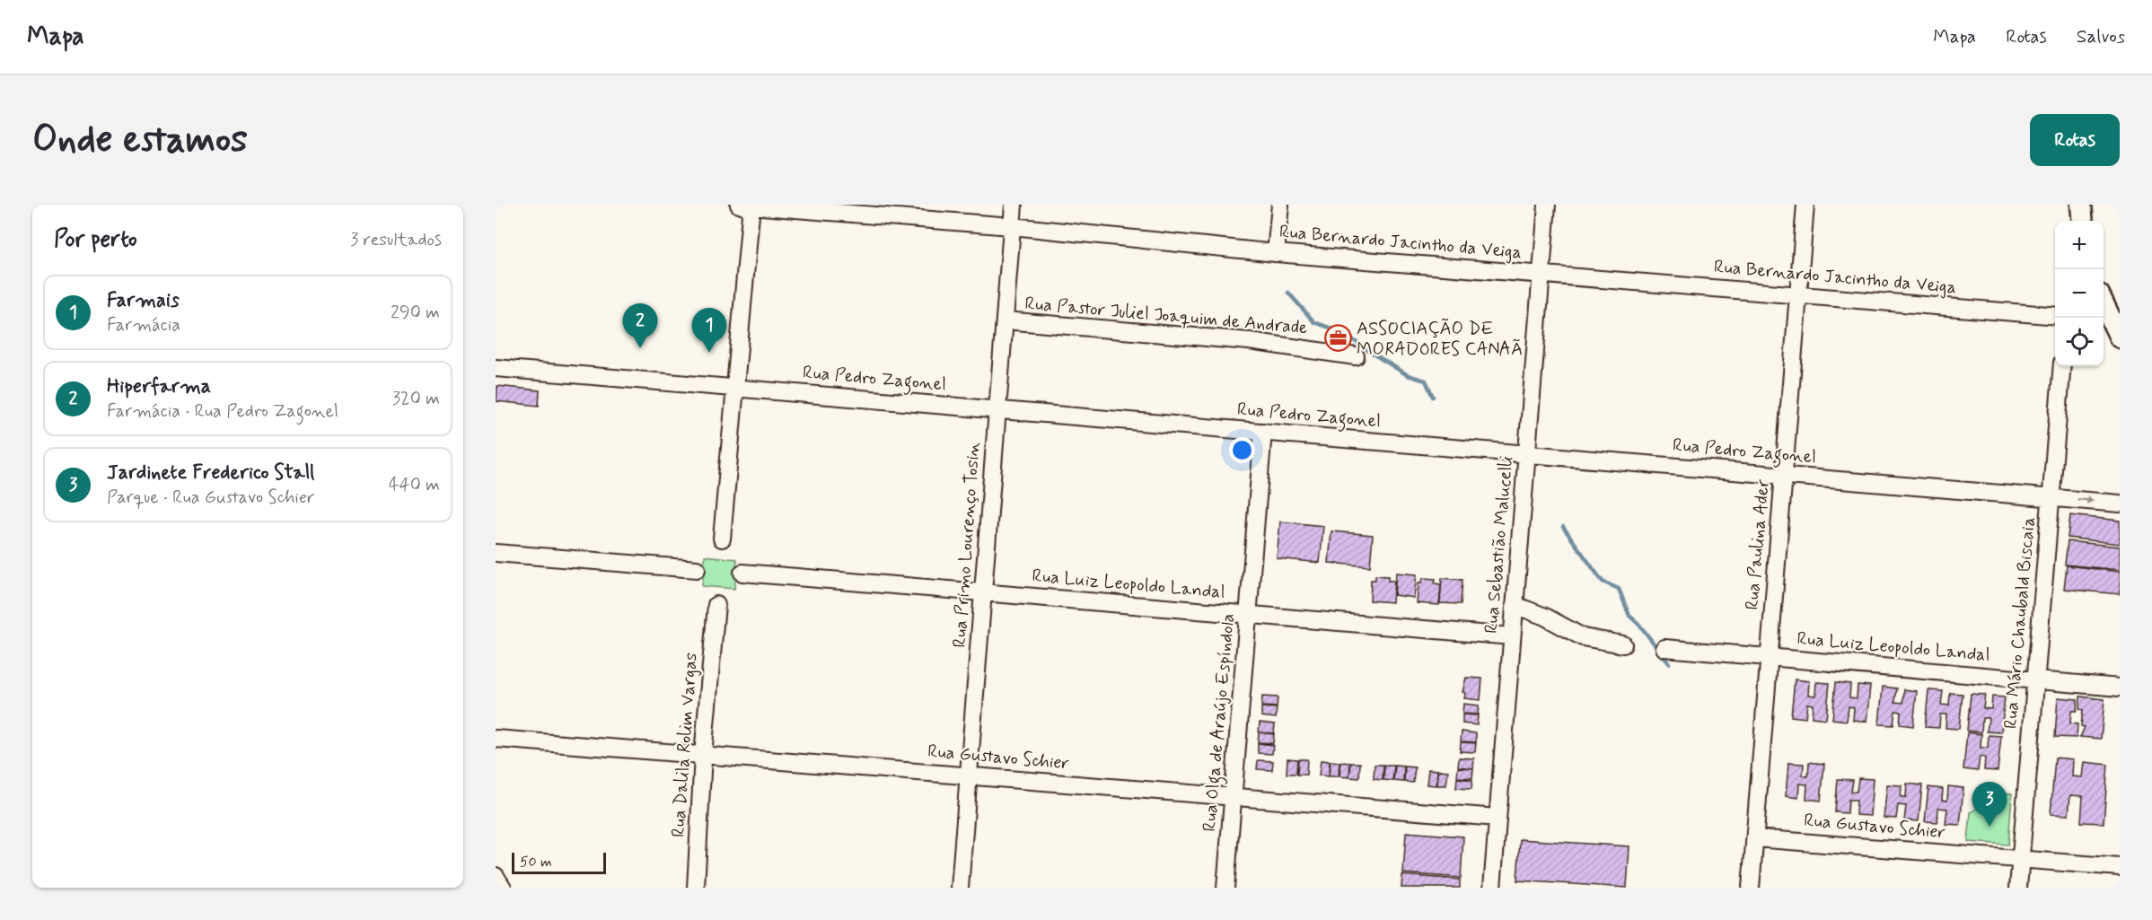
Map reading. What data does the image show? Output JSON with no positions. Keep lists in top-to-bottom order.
{
  "streets": {
    "street": [
      "Rua Bernardo Jacintho da Veiga",
      "Rua Pastor Juliel Joaquim de Andrade",
      "Rua Pedro Zagonel",
      "Rua Primo Lourenço Tosin",
      "Rua Sebastião Malucelli",
      "Rua Paulina Ader",
      "Rua Luiz Leopoldo Landal",
      "Rua Mário Chaubald Biscaia",
      "Rua Olga de Araújo Espíndola",
      "Rua Dalila Rolim Vargas",
      "Rua Gustavo Schier"
    ]
  },
  "crossings": [
    ["Rua Bernardo Jacintho da Veiga", "Rua Primo Lourenço Tosin"],
    ["Rua Bernardo Jacintho da Veiga", "Rua Sebastião Malucelli"],
    ["Rua Bernardo Jacintho da Veiga", "Rua Paulina Ader"],
    ["Rua Pastor Juliel Joaquim de Andrade", "Rua Primo Lourenço Tosin"],
    ["Rua Pedro Zagonel", "Rua Primo Lourenço Tosin"],
    ["Rua Pedro Zagonel", "Rua Sebastião Malucelli"],
    ["Rua Pedro Zagonel", "Rua Paulina Ader"],
    ["Rua Pedro Zagonel", "Rua Mário Chaubald Biscaia"],
    ["Rua Pedro Zagonel", "Rua Olga de Araújo Espíndola"],
    ["Rua Primo Lourenço Tosin", "Rua Luiz Leopoldo Landal"],
    ["Rua Primo Lourenço Tosin", "Rua Gustavo Schier"],
    ["Rua Sebastião Malucelli", "Rua Luiz Leopoldo Landal"],
    ["Rua Sebastião Malucelli", "Rua Gustavo Schier"],
    ["Rua Paulina Ader", "Rua Luiz Leopoldo Landal"],
    ["Rua Paulina Ader", "Rua Gustavo Schier"],
    ["Rua Luiz Leopoldo Landal", "Rua Mário Chaubald Biscaia"],
    ["Rua Luiz Leopoldo Landal", "Rua Olga de Araújo Espíndola"],
    ["Rua Mário Chaubald Biscaia", "Rua Gustavo Schier"],
    ["Rua Olga de Araújo Espíndola", "Rua Gustavo Schier"],
    ["Rua Dalila Rolim Vargas", "Rua Gustavo Schier"]
  ],
  "places": {
    "office": ["ASSOCIAÇÃO DE MORADORES CANAÃ"]
  },
  "scale_bar": "50 m",
  "page": {
    "header": "Mapa",
    "nav": ["Mapa", "Rotas", "Salvos"],
    "buttons": "Rotas",
    "title": "Onde estamos",
    "heading": ["Por perto", "3 resultados"],
    "map_buttons": ["+", "−"],
    "list": [
      {
        "mark": "1",
        "name": "Farmais",
        "note": "Farmácia",
        "value": "290 m"
      },
      {
        "mark": "2",
        "name": "Hiperfarma",
        "note": "Farmácia · Rua Pedro Zagonel",
        "value": "320 m"
      },
      {
        "mark": "3",
        "name": "Jardinete Frederico Stall",
        "note": "Parque · Rua Gustavo Schier",
        "value": "440 m"
      }
    ],
    "pins": ["2", "1", "3"],
    "scale": "50 m"
  }
}
